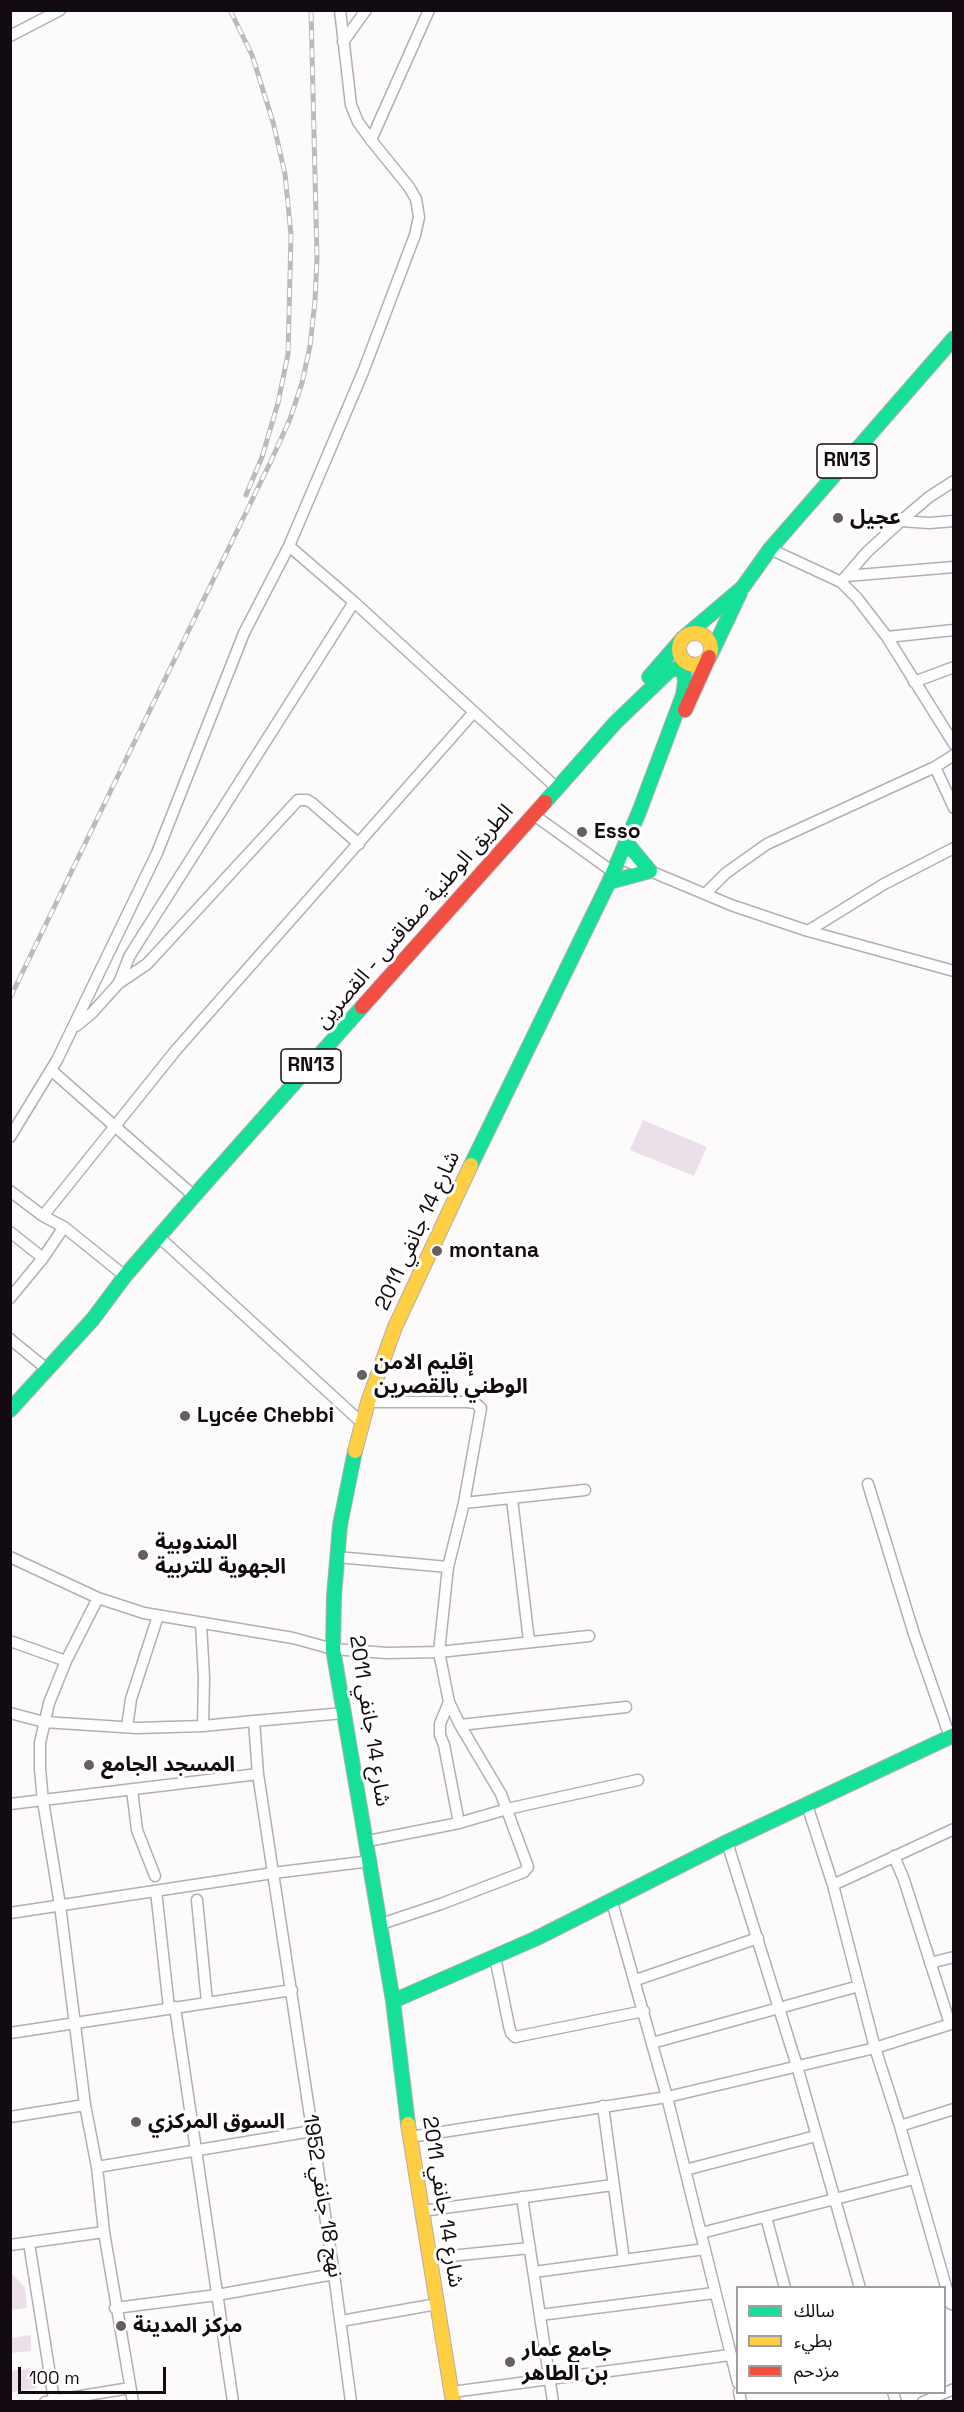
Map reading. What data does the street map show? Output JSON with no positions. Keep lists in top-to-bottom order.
{
  "streets": {
    "main road": ["RN13", "الطريق الوطنية صفاقس - القصرين", "شارع 14 جانفي 2011"],
    "street": ["نهج 18 جانفي 1952"]
  },
  "crossings": [
    ["الطريق الوطنية صفاقس - القصرين", "شارع 14 جانفي 2011"]
  ],
  "places": [
    "عجيل",
    "Esso",
    "montana",
    "إقليم الامن الوطني بالقصرين",
    "Lycée Chebbi",
    "المندوبية الجهوية للتربية",
    "المسجد الجامع",
    "السوق المركزي",
    "مركز المدينة",
    "جامع عمار بن الطاهر"
  ],
  "legend": ["سالك", "بطيء", "مزدحم"],
  "scale_bar": "100 m"
}
